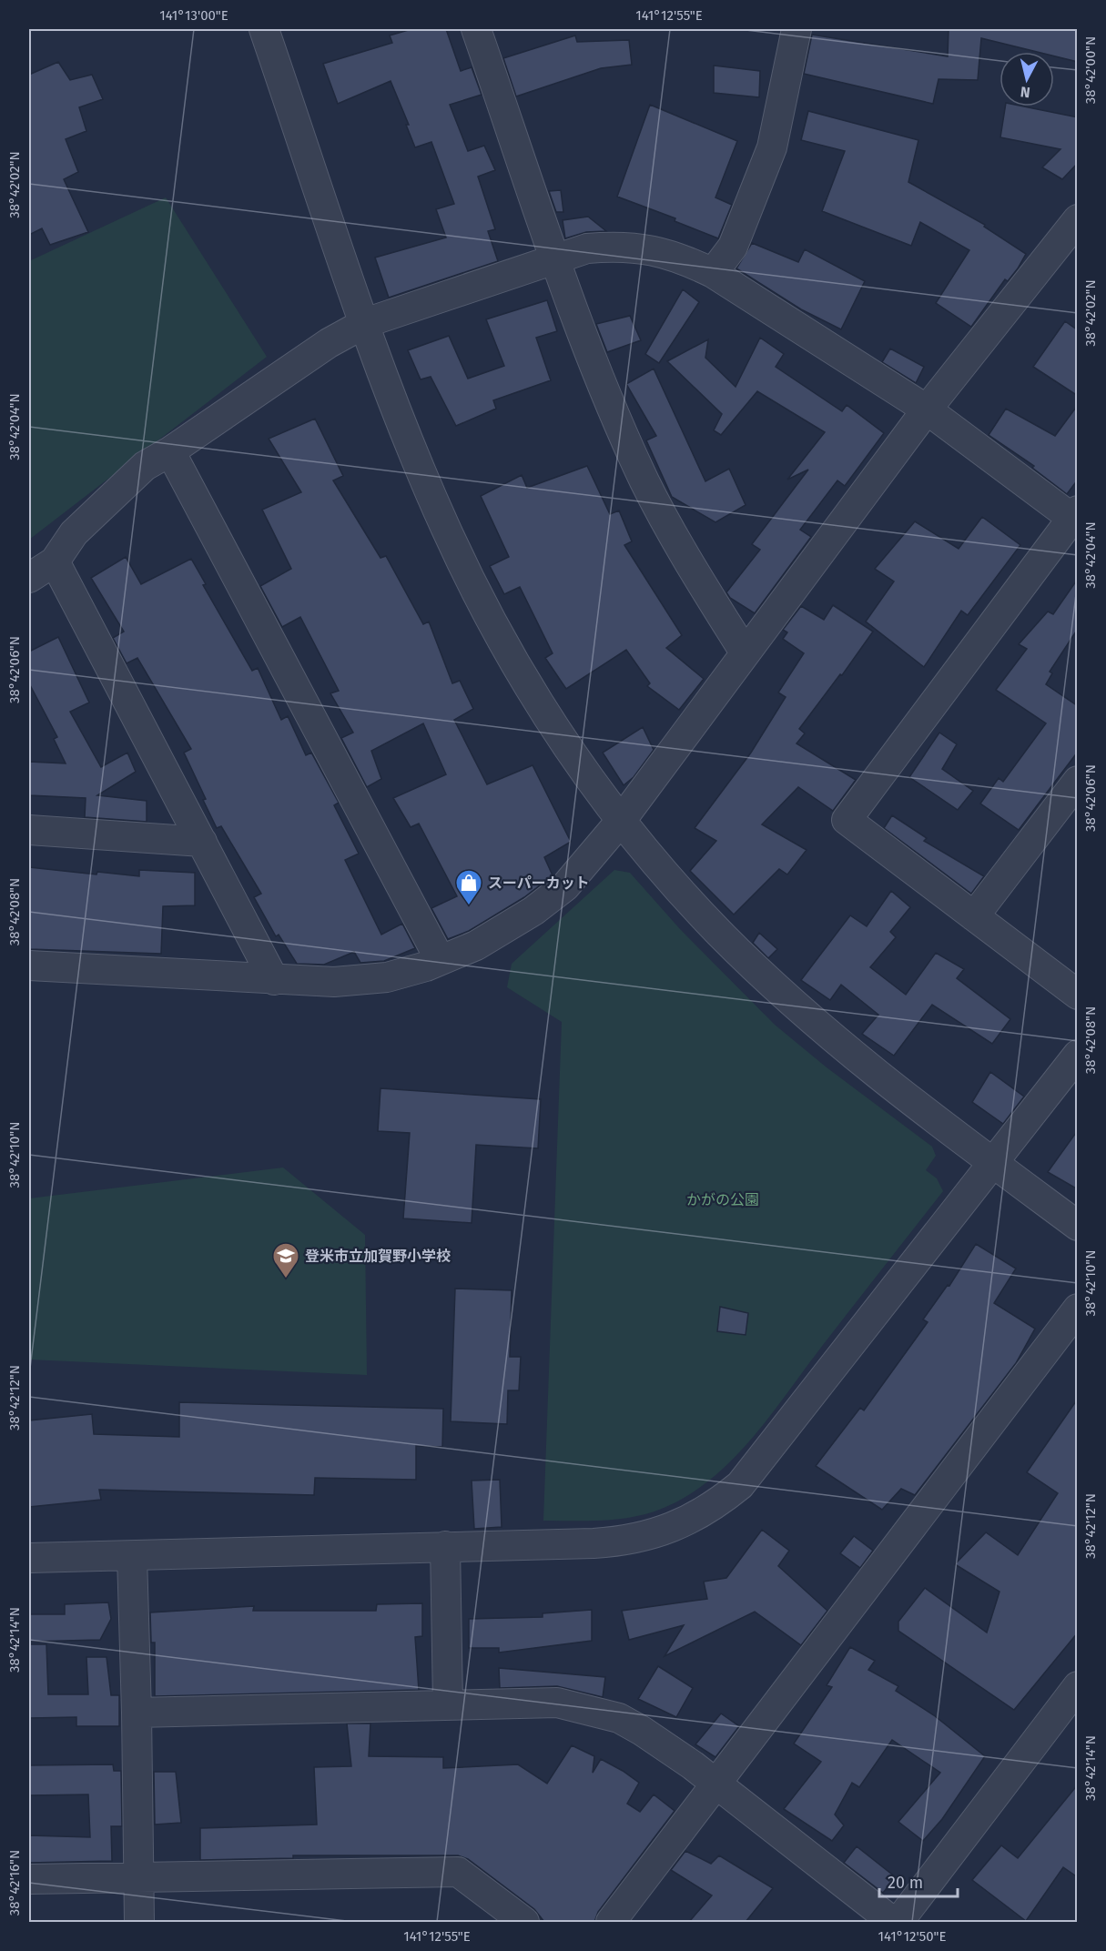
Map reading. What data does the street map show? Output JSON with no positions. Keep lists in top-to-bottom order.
{
  "parks": ["かがの公園"],
  "places": {
    "shop": ["スーパーカット"],
    "school or university": ["登米市立加賀野小学校"]
  },
  "scale_bar": "20 m",
  "north": "bottom",
  "coordinates": [
    "141°13'00\"E",
    "141°12'55\"E",
    "38°42'00\"N",
    "38°42'02\"N",
    "38°42'04\"N",
    "38°42'06\"N",
    "38°42'08\"N",
    "38°42'10\"N",
    "38°42'12\"N",
    "38°42'14\"N",
    "38°42'16\"N",
    "141°12'50\"E"
  ]
}
